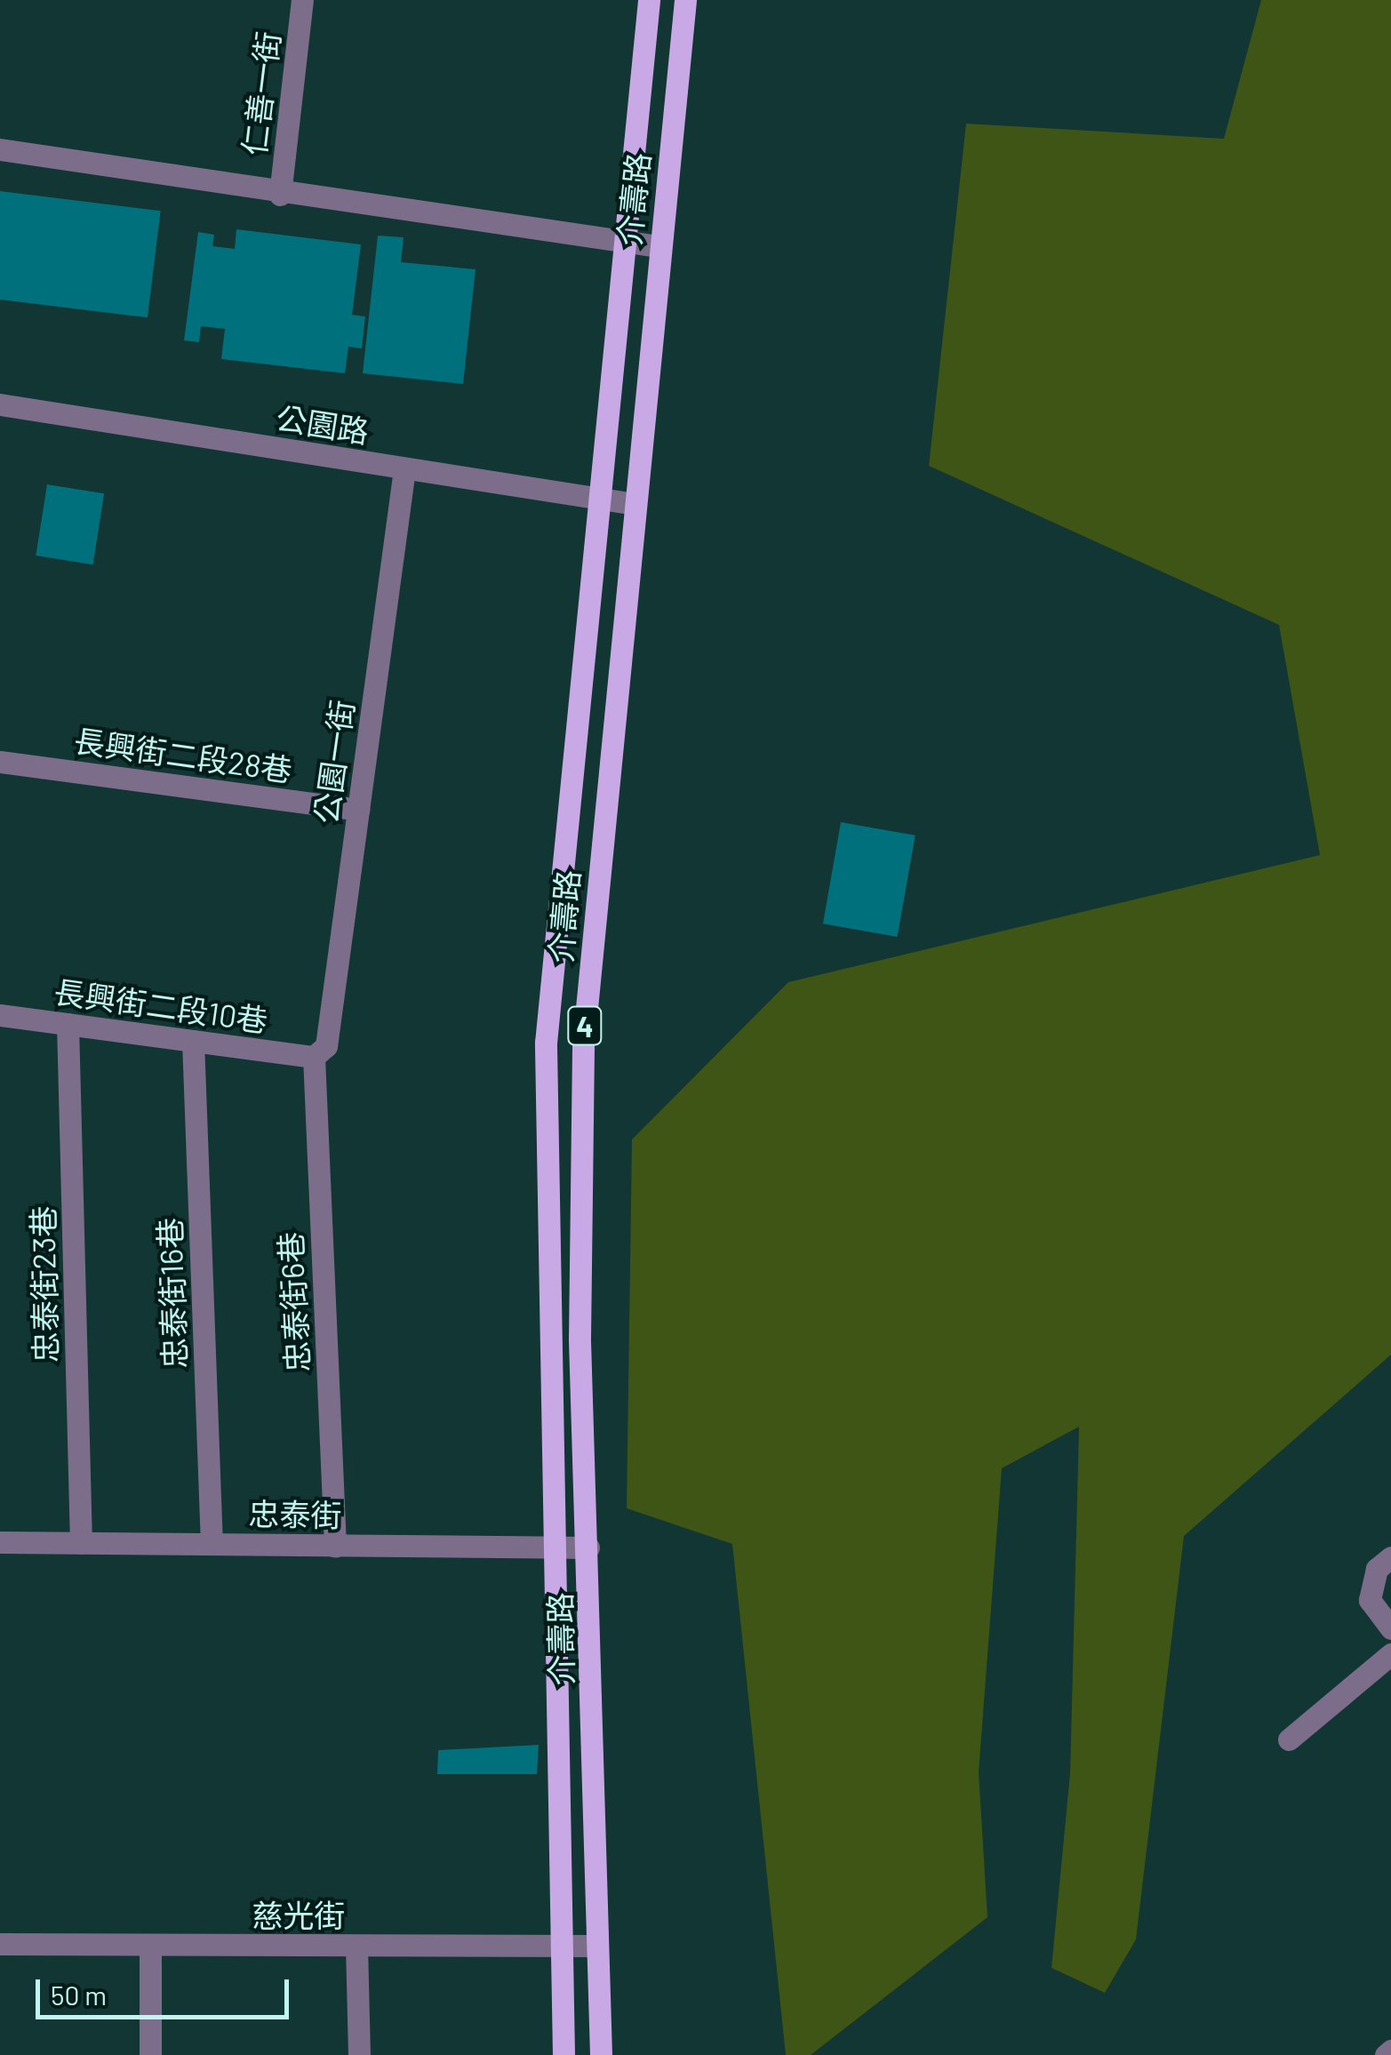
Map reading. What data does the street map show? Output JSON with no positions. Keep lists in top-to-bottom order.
{
  "streets": {
    "main road": ["介壽路", "4"],
    "street": [
      "仁善一街",
      "公園路",
      "長興街二段28巷",
      "公園一街",
      "長興街二段10巷",
      "忠泰街23巷",
      "忠泰街16巷",
      "忠泰街6巷",
      "忠泰街",
      "慈光街"
    ]
  },
  "crossings": [
    ["介壽路", "公園路"],
    ["介壽路", "忠泰街"],
    ["介壽路", "慈光街"],
    ["公園路", "公園一街"],
    ["長興街二段28巷", "公園一街"],
    ["公園一街", "長興街二段10巷"],
    ["公園一街", "忠泰街6巷"],
    ["長興街二段10巷", "忠泰街23巷"],
    ["長興街二段10巷", "忠泰街16巷"],
    ["長興街二段10巷", "忠泰街6巷"],
    ["忠泰街23巷", "忠泰街"],
    ["忠泰街16巷", "忠泰街"],
    ["忠泰街6巷", "忠泰街"]
  ],
  "scale_bar": "50 m"
}
